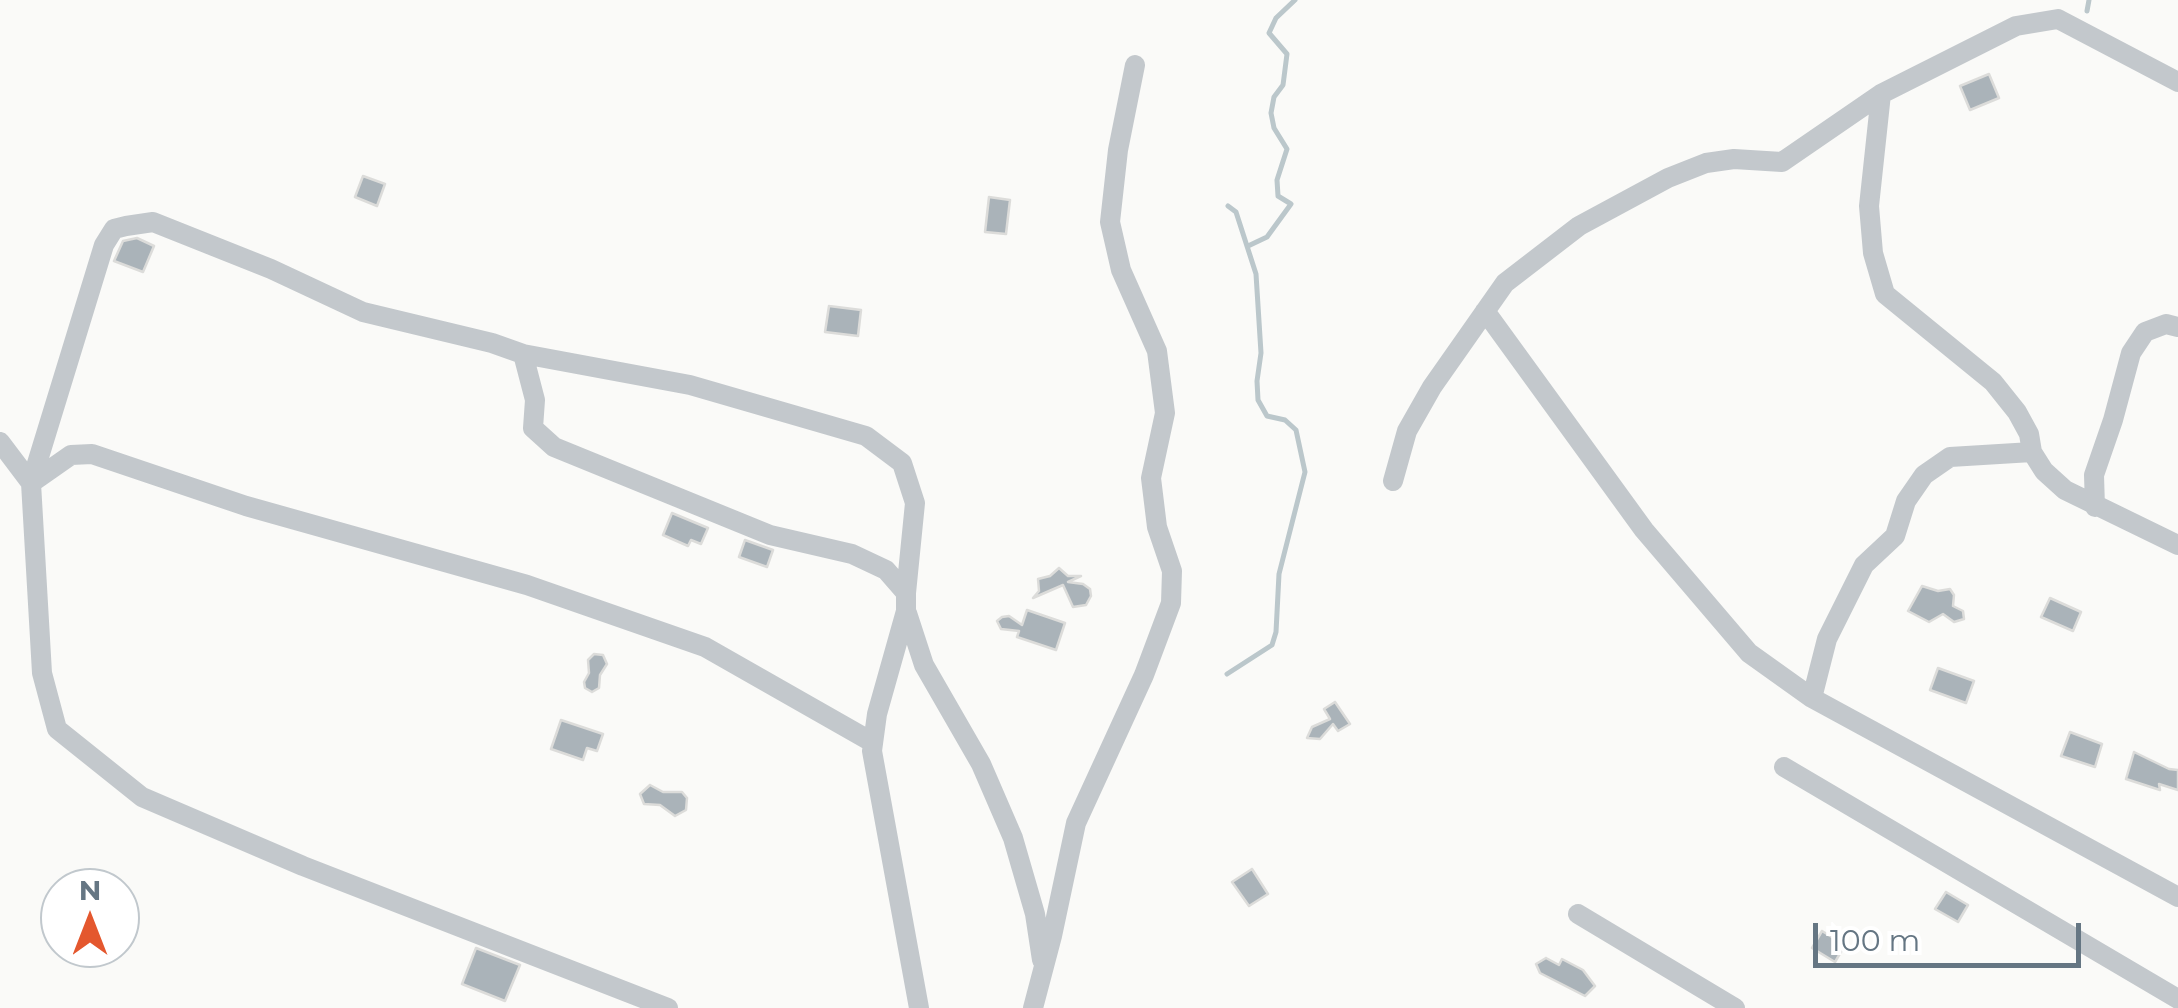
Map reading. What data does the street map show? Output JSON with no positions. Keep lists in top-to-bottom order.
{
  "scale_bar": "100 m",
  "north": "top"
}
